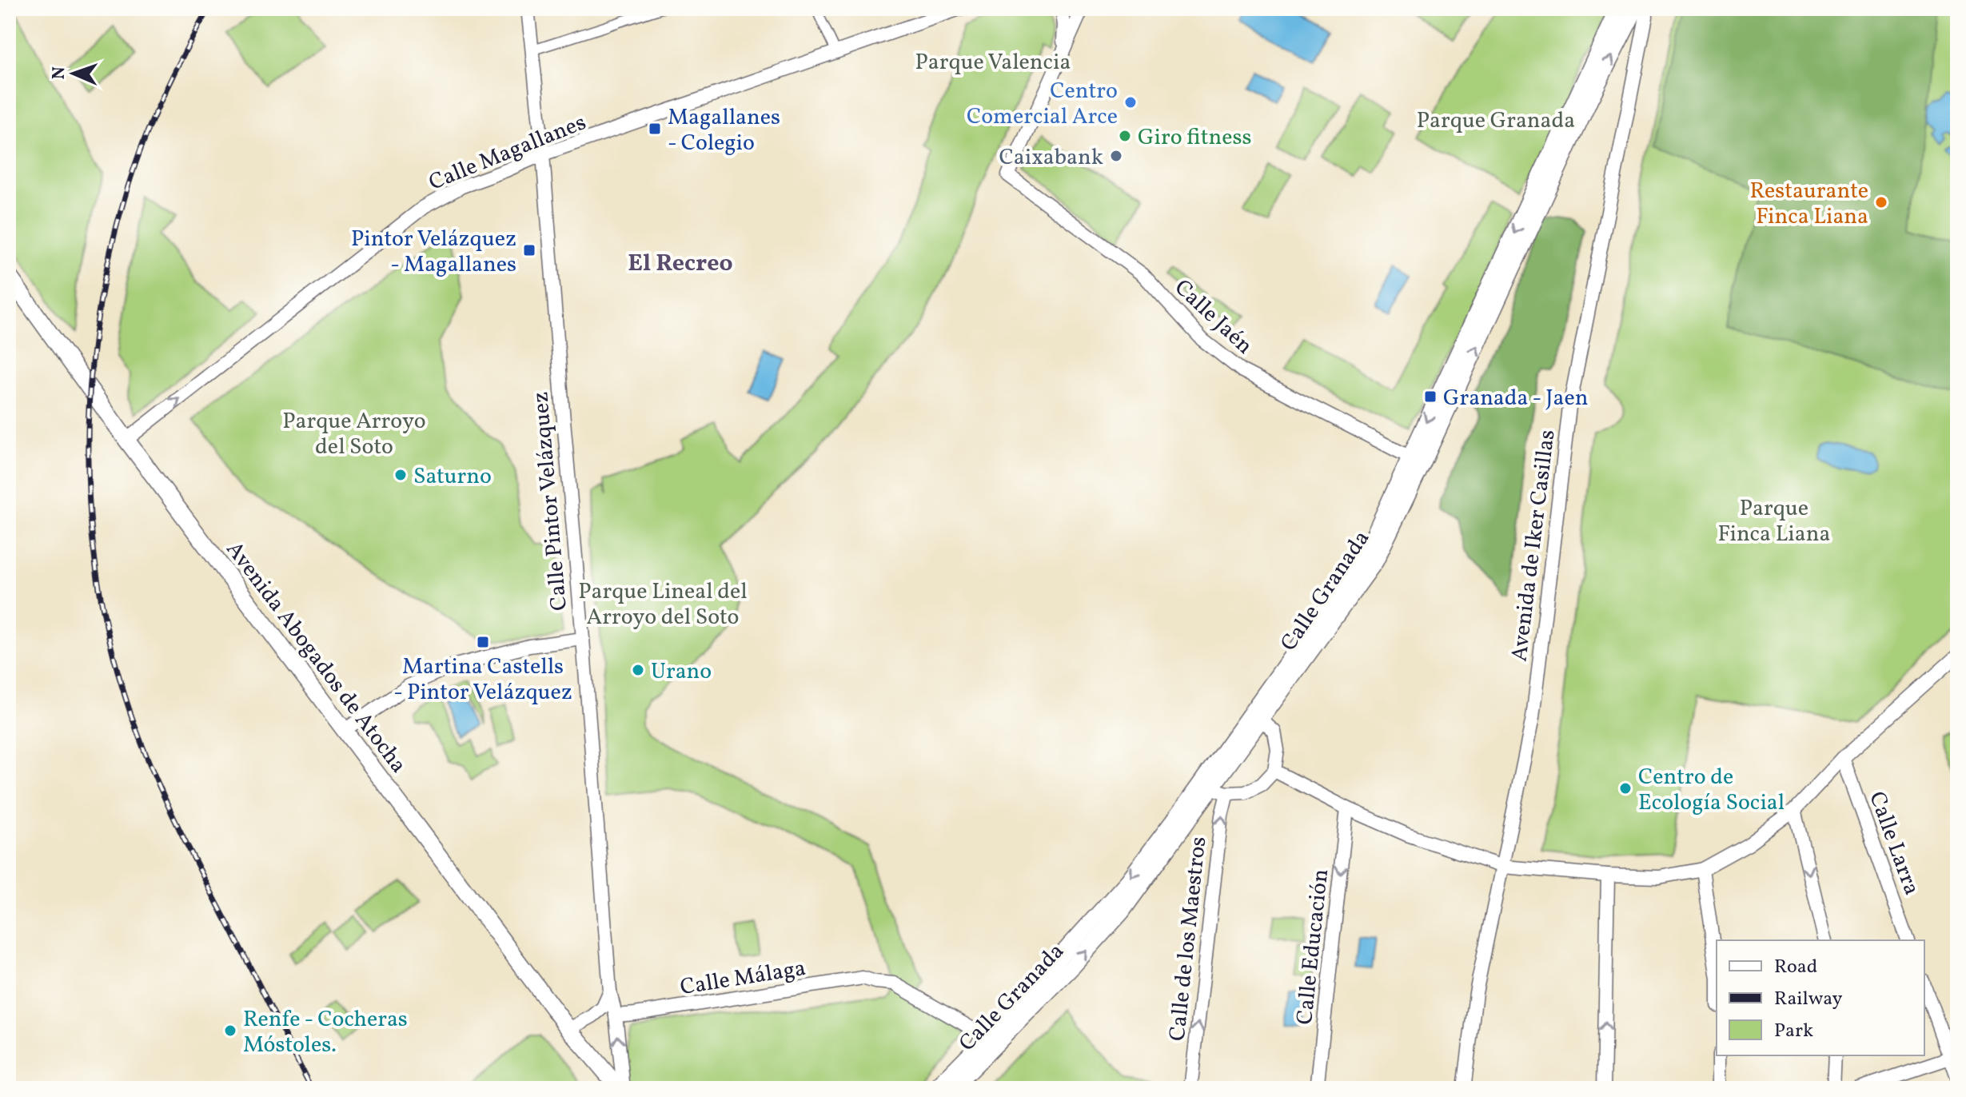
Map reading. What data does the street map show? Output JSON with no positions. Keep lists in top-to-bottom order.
{
  "streets": {
    "street": [
      "Calle Magallanes",
      "Calle Jaén",
      "Calle Pintor Velázquez",
      "Avenida de Iker Casillas",
      "Calle Granada",
      "Avenida Abogados de Atocha",
      "Calle Larra",
      "Calle de los Maestros",
      "Calle Educación",
      "Calle Málaga"
    ]
  },
  "crossings": [
    ["Calle Magallanes", "Calle Pintor Velázquez"],
    ["Calle Magallanes", "Avenida Abogados de Atocha"],
    ["Calle Jaén", "Calle Granada"],
    ["Calle Pintor Velázquez", "Avenida Abogados de Atocha"],
    ["Calle Pintor Velázquez", "Calle Málaga"],
    ["Calle Granada", "Calle de los Maestros"],
    ["Calle Granada", "Calle Málaga"]
  ],
  "one_way": ["Calle Magallanes", "Calle de los Maestros", "Calle Educación"],
  "districts": ["El Recreo"],
  "parks": [
    "Parque Valencia",
    "Parque Granada",
    "Parque Arroyo del Soto",
    "Parque Finca Liana",
    "Parque Lineal del Arroyo del Soto"
  ],
  "places": {
    "other": [
      "Centro Comercial Arce",
      "Giro fitness",
      "Caixabank",
      "Restaurante Finca Liana",
      "Saturno",
      "Urano",
      "Centro de Ecología Social",
      "Renfe - Cocheras Móstoles."
    ],
    "transit": [
      "Magallanes - Colegio",
      "Pintor Velázquez - Magallanes",
      "Granada - Jaen",
      "Martina Castells - Pintor Velázquez"
    ]
  },
  "legend": ["Road", "Railway", "Park"],
  "north": "left"
}
